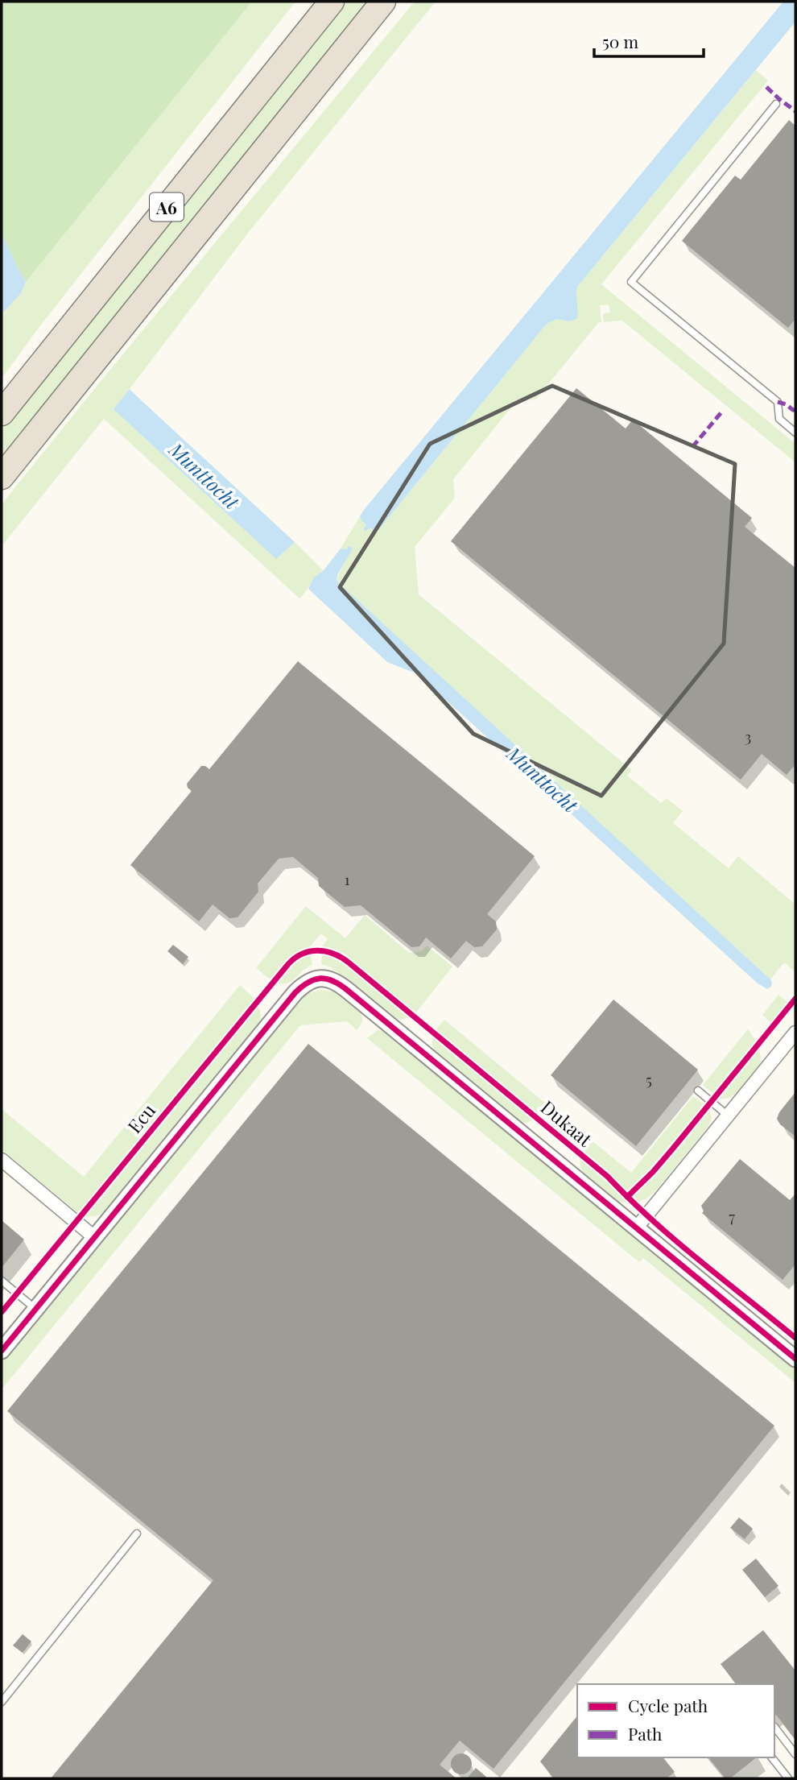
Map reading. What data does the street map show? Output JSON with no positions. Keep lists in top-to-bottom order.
{
  "streets": {
    "highway": ["A6"],
    "street": ["Dukaat"],
    "cycle path": ["Ecu"]
  },
  "water": ["Munttocht"],
  "house_numbers": [
    "3",
    "1",
    "5",
    "7"
  ],
  "legend": ["Cycle path", "Path"],
  "scale_bar": "50 m"
}
